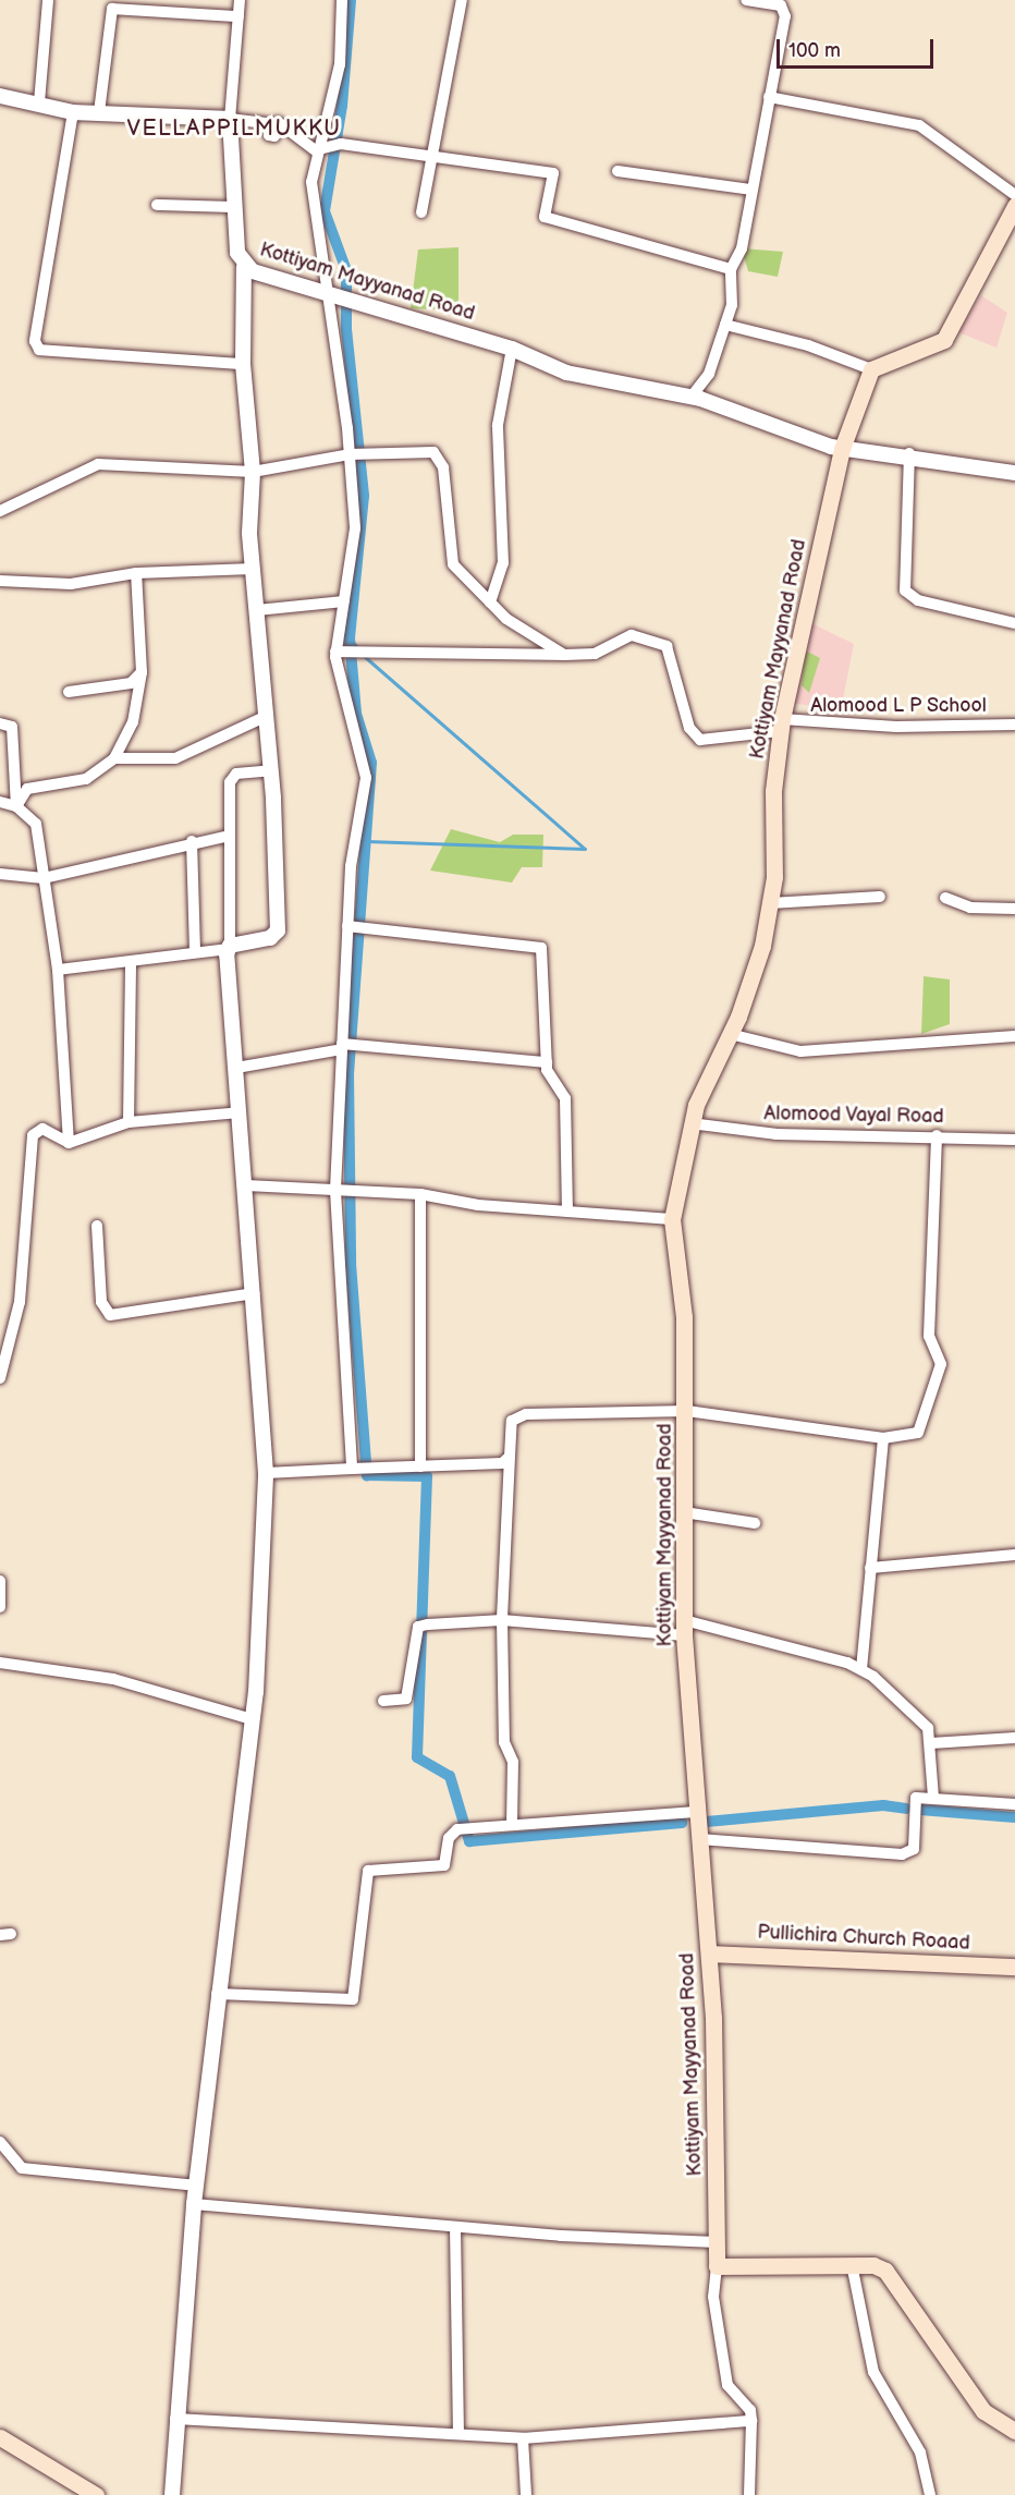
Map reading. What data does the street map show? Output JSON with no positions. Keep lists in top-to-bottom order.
{
  "streets": {
    "main road": ["Kottiyam Mayyanad Road", "Pullichira Church Roaad"],
    "street": ["Alomood L P School", "Alomood Vayal Road"]
  },
  "crossings": [
    ["Kottiyam Mayyanad Road", "Alomood L P School"],
    ["Kottiyam Mayyanad Road", "Alomood Vayal Road"],
    ["Kottiyam Mayyanad Road", "Pullichira Church Roaad"]
  ],
  "districts": ["VELLAPPILMUKKU"],
  "scale_bar": "100 m"
}
